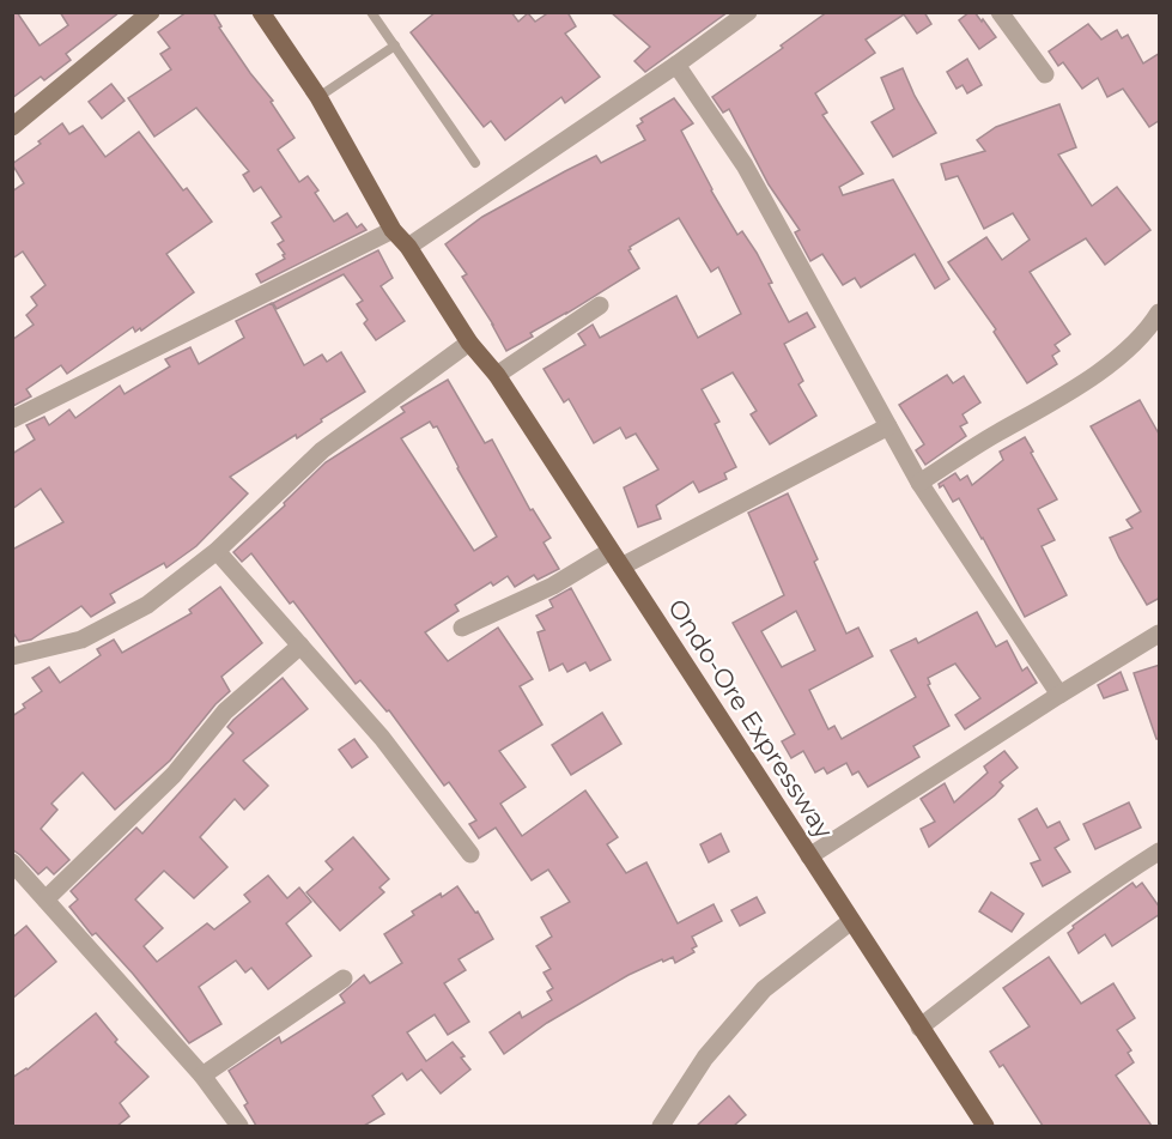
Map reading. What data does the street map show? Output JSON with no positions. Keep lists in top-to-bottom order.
{
  "streets": {
    "main road": ["Ondo-Ore Expressway"]
  }
}
